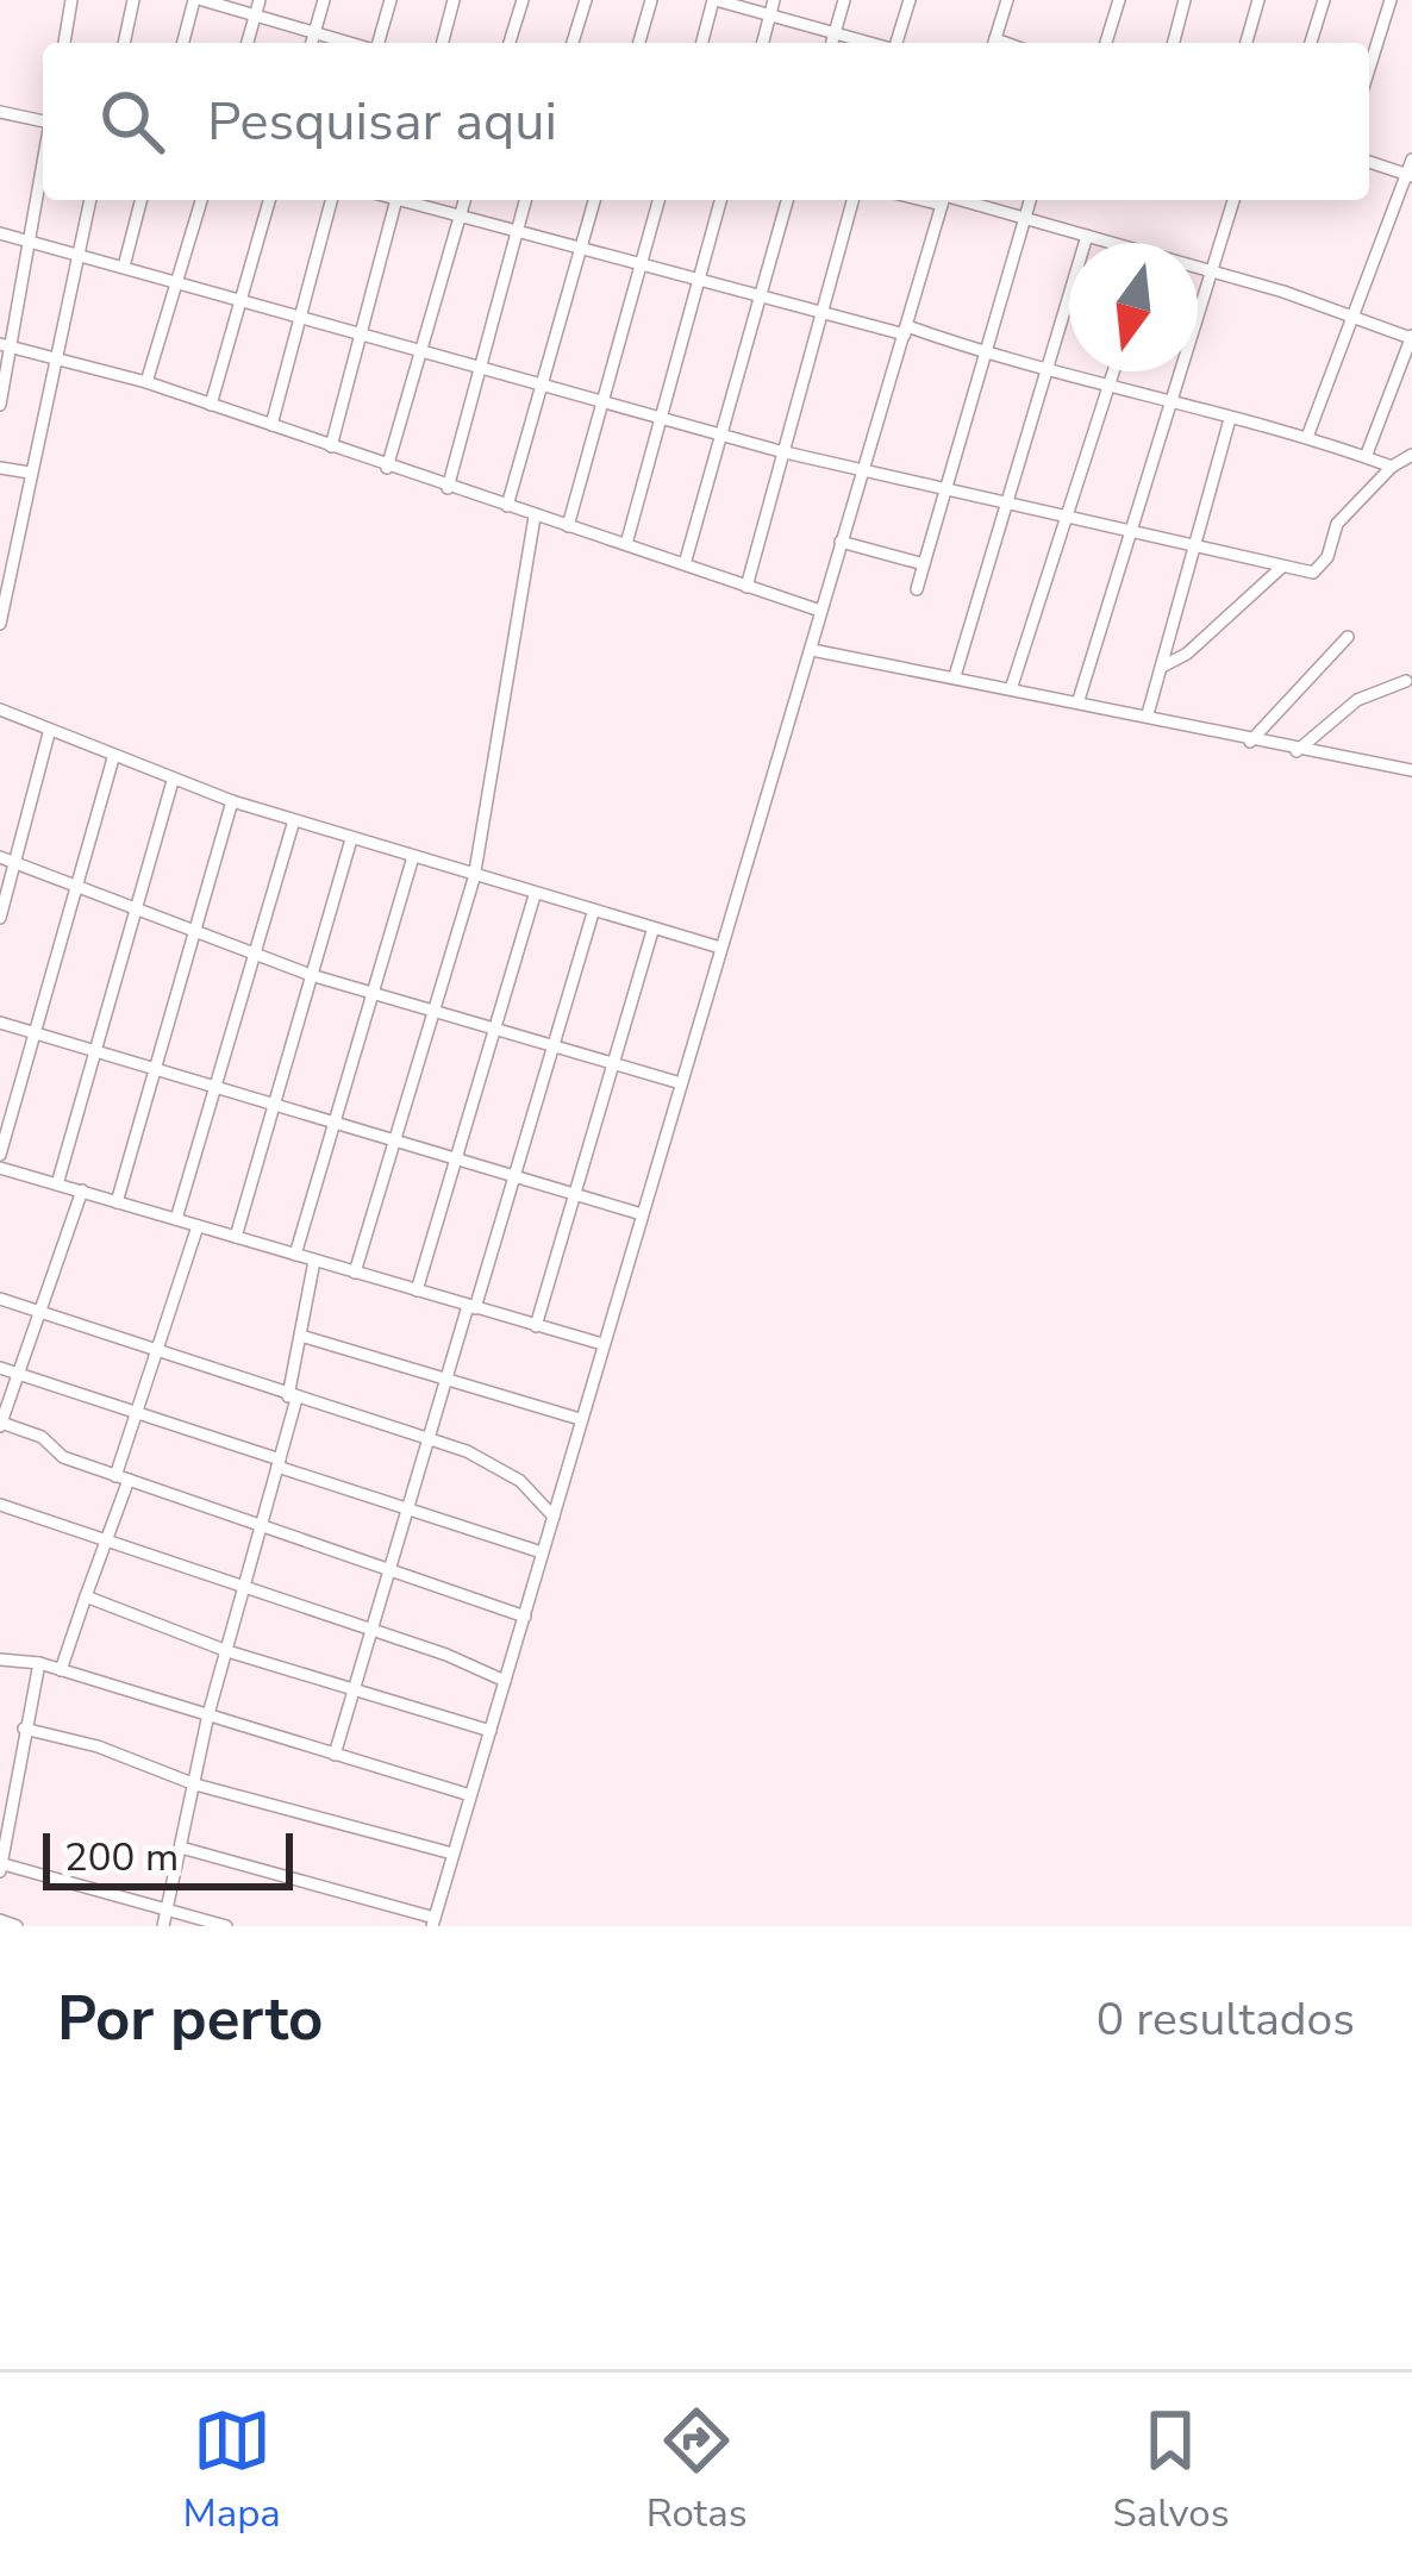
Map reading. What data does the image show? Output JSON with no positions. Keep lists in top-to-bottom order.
{
  "scale_bar": "200 m",
  "north": "bottom",
  "page": {
    "search": "Pesquisar aqui",
    "scale": "200 m",
    "heading": ["Por perto", "0 resultados"],
    "nav": ["Mapa", "Rotas", "Salvos"]
  }
}
